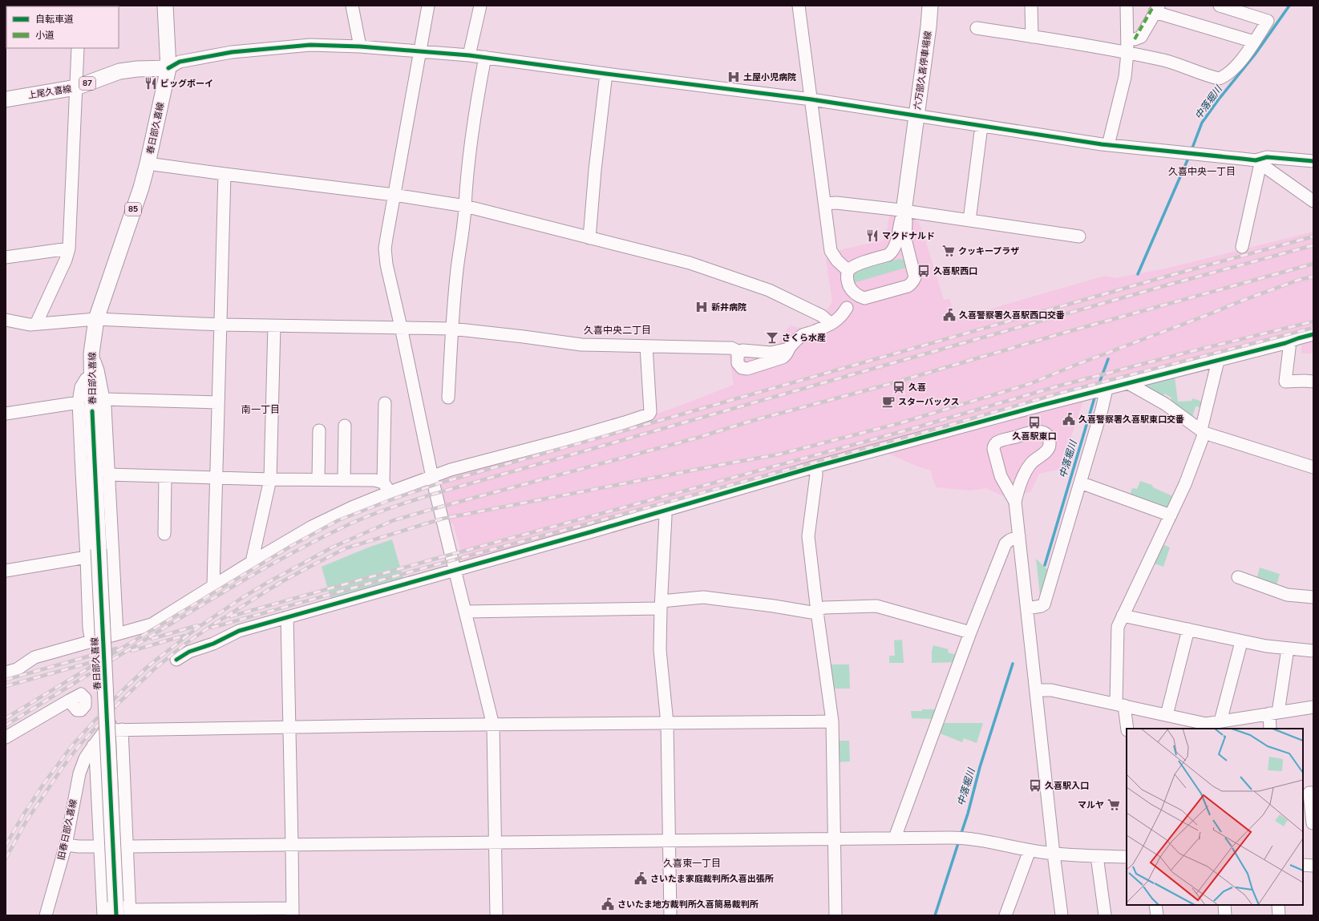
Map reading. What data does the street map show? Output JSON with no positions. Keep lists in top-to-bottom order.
{
  "streets": {
    "main road": [
      "六万部久喜停車場線",
      "87",
      "上尾久喜線",
      "春日部久喜線",
      "85"
    ],
    "street": ["旧春日部久喜線"]
  },
  "crossings": [
    ["上尾久喜線", "春日部久喜線"]
  ],
  "districts": [
    "久喜中央一丁目",
    "久喜中央二丁目",
    "南一丁目",
    "久喜東一丁目"
  ],
  "water": ["中落堀川"],
  "places": {
    "hospital": ["土屋小児病院", "新井病院"],
    "restaurant": ["ビッグボーイ", "マクドナルド"],
    "supermarket": ["クッキープラザ", "マルヤ"],
    "bus stop": ["久喜駅西口", "久喜駅東口", "久喜駅入口"],
    "public building": [
      "久喜警察署久喜駅西口交番",
      "久喜警察署久喜駅東口交番",
      "さいたま家庭裁判所久喜出張所",
      "さいたま地方裁判所久喜簡易裁判所"
    ],
    "bar": ["さくら水産"],
    "station": ["久喜"],
    "cafe": ["スターバックス"]
  },
  "legend": ["自転車道", "小道"]
}
